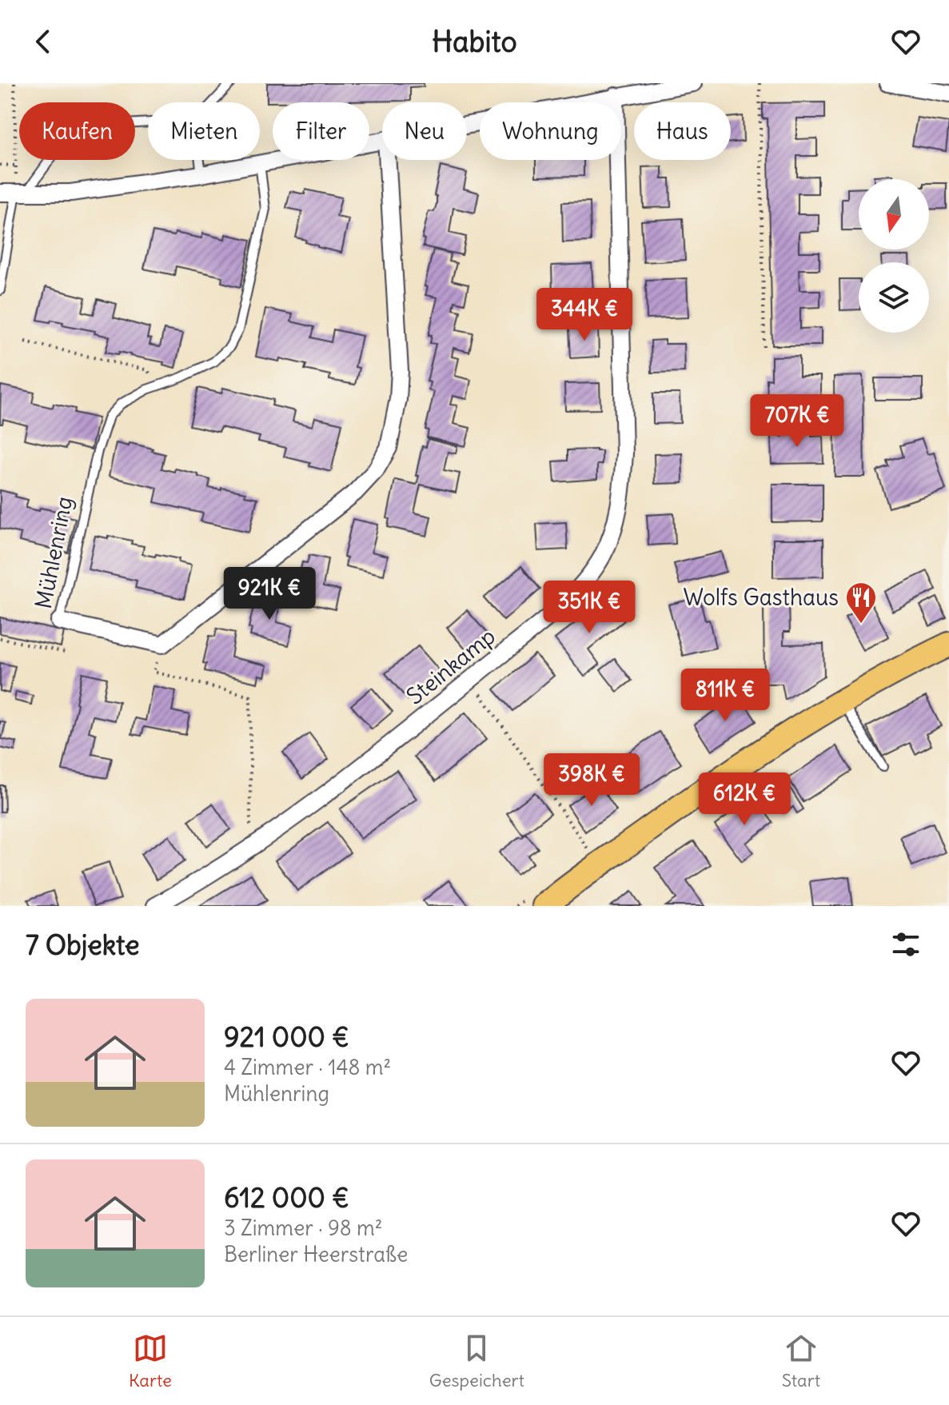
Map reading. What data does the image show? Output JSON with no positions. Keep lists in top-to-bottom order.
{
  "streets": {
    "street": ["Mühlenring", "Steinkamp"]
  },
  "places": {
    "restaurant": ["Wolfs Gasthaus"]
  },
  "north": "bottom",
  "page": {
    "header": "Habito",
    "chip": [
      "Kaufen",
      "Mieten",
      "Filter",
      "Neu",
      "Wohnung",
      "Haus"
    ],
    "price": [
      "344K €",
      "707K €",
      "921K €",
      "351K €",
      "811K €",
      "398K €",
      "612K €"
    ],
    "heading": "7 Objekte",
    "list": [
      {
        "name": "921 000 €",
        "note": "4 Zimmer · 148 m² · Mühlenring"
      },
      {
        "name": "612 000 €",
        "note": "3 Zimmer · 98 m² · Berliner Heerstraße"
      }
    ],
    "tabs": ["Karte", "Gespeichert", "Start"]
  }
}
